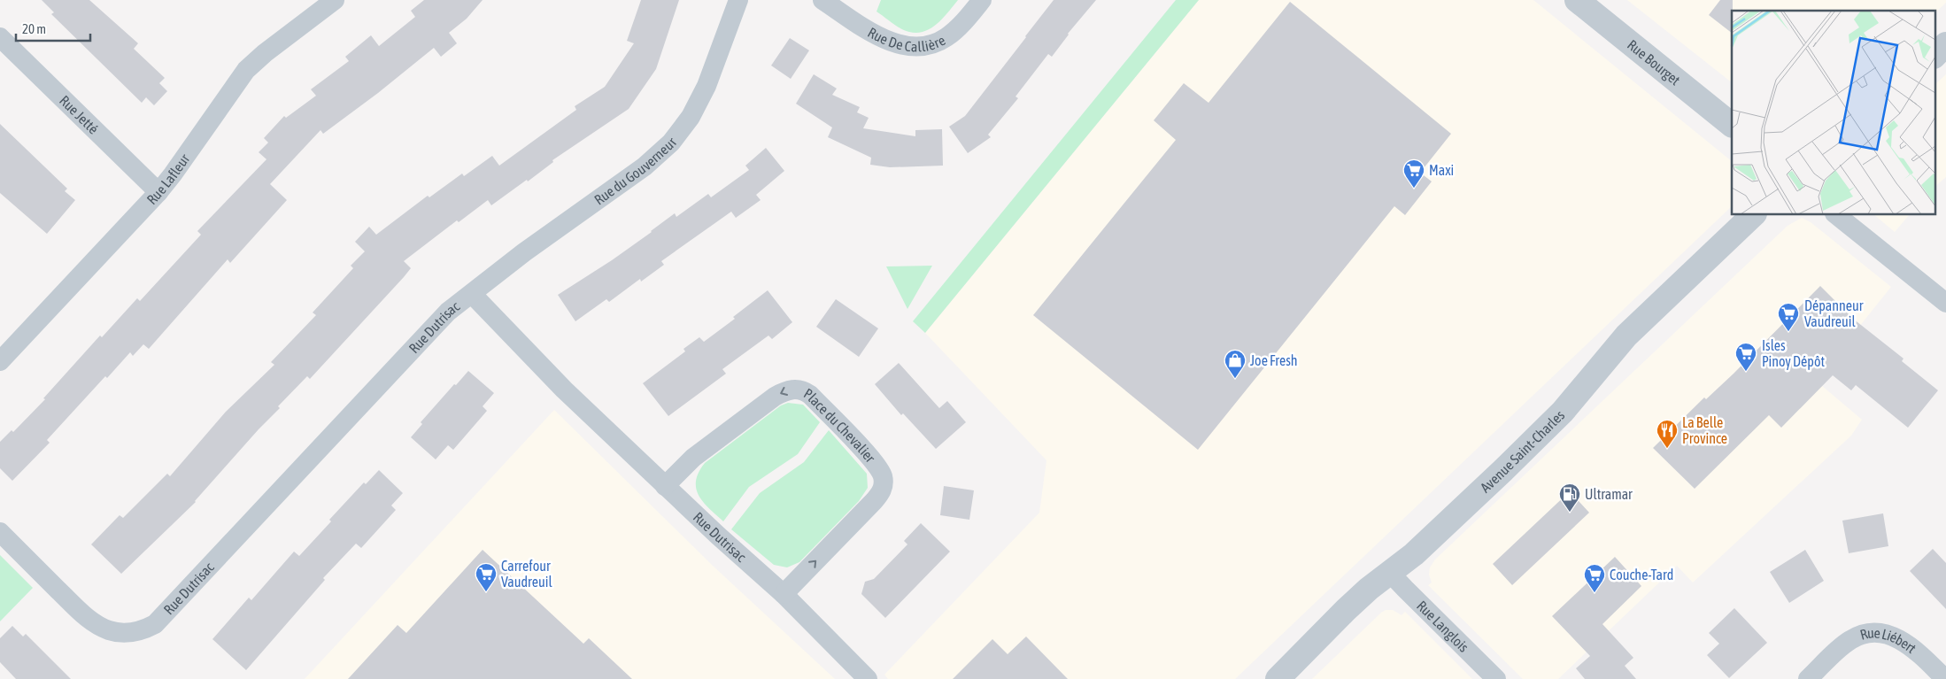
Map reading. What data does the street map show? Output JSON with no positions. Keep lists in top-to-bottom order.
{
  "streets": {
    "street": [
      "Rue De Callière",
      "Rue Bourget",
      "Rue Jetté",
      "Rue du Gouverneur",
      "Rue Lafleur",
      "Rue Dutrisac",
      "Place du Chevalier",
      "Avenue Saint-Charles",
      "Rue Langlois",
      "Rue Liébert"
    ]
  },
  "crossings": [
    ["Rue Jetté", "Rue Lafleur"],
    ["Rue du Gouverneur", "Rue Dutrisac"],
    ["Rue Dutrisac", "Place du Chevalier"],
    ["Avenue Saint-Charles", "Rue Langlois"]
  ],
  "places": {
    "supermarket": [
      "Maxi",
      "Dépanneur Vaudreuil",
      "Isles Pinoy Dépôt",
      "Carrefour Vaudreuil",
      "Couche-Tard"
    ],
    "shop": ["Joe Fresh"],
    "restaurant": ["La Belle Province"],
    "fuel station": ["Ultramar"]
  },
  "scale_bar": "20 m"
}
